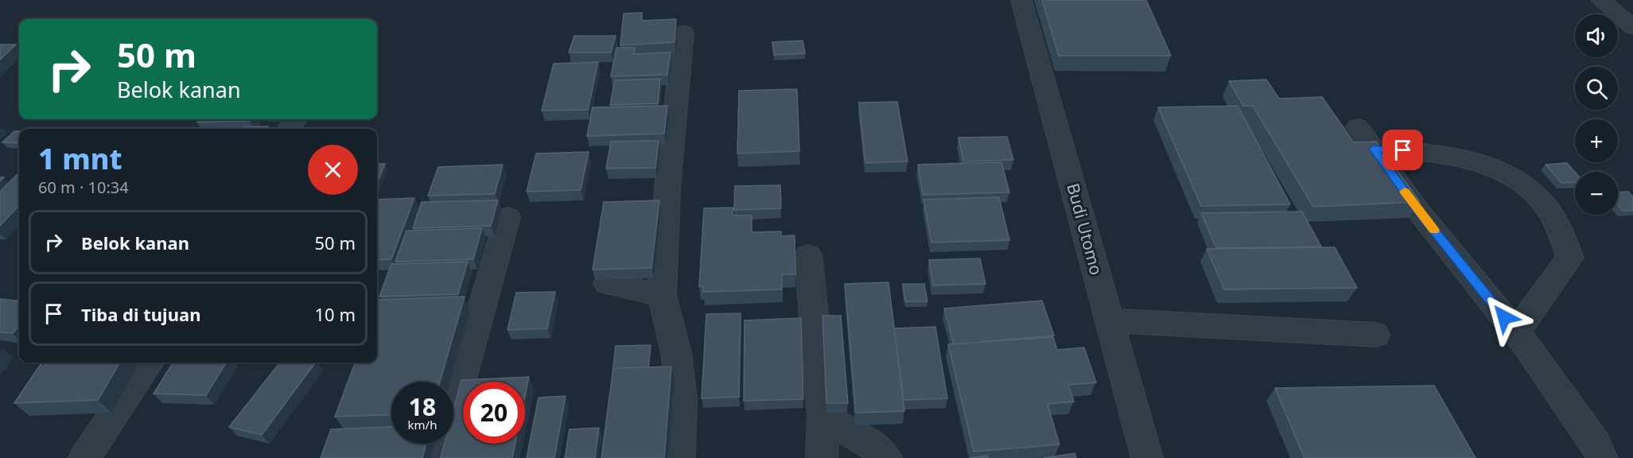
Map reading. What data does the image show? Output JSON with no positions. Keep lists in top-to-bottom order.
{
  "streets": {
    "street": ["Budi Utomo"]
  },
  "page": {
    "map_buttons": ["+", "−"],
    "turn": ["50 m", "Belok kanan"],
    "heading": ["1 mnt", "60 m · 10:34"],
    "list": [
      {
        "name": "Belok kanan",
        "value": "50 m"
      },
      {
        "name": "Tiba di tujuan",
        "value": "10 m"
      }
    ],
    "speed": "18 km/h",
    "limit": "20"
  }
}
